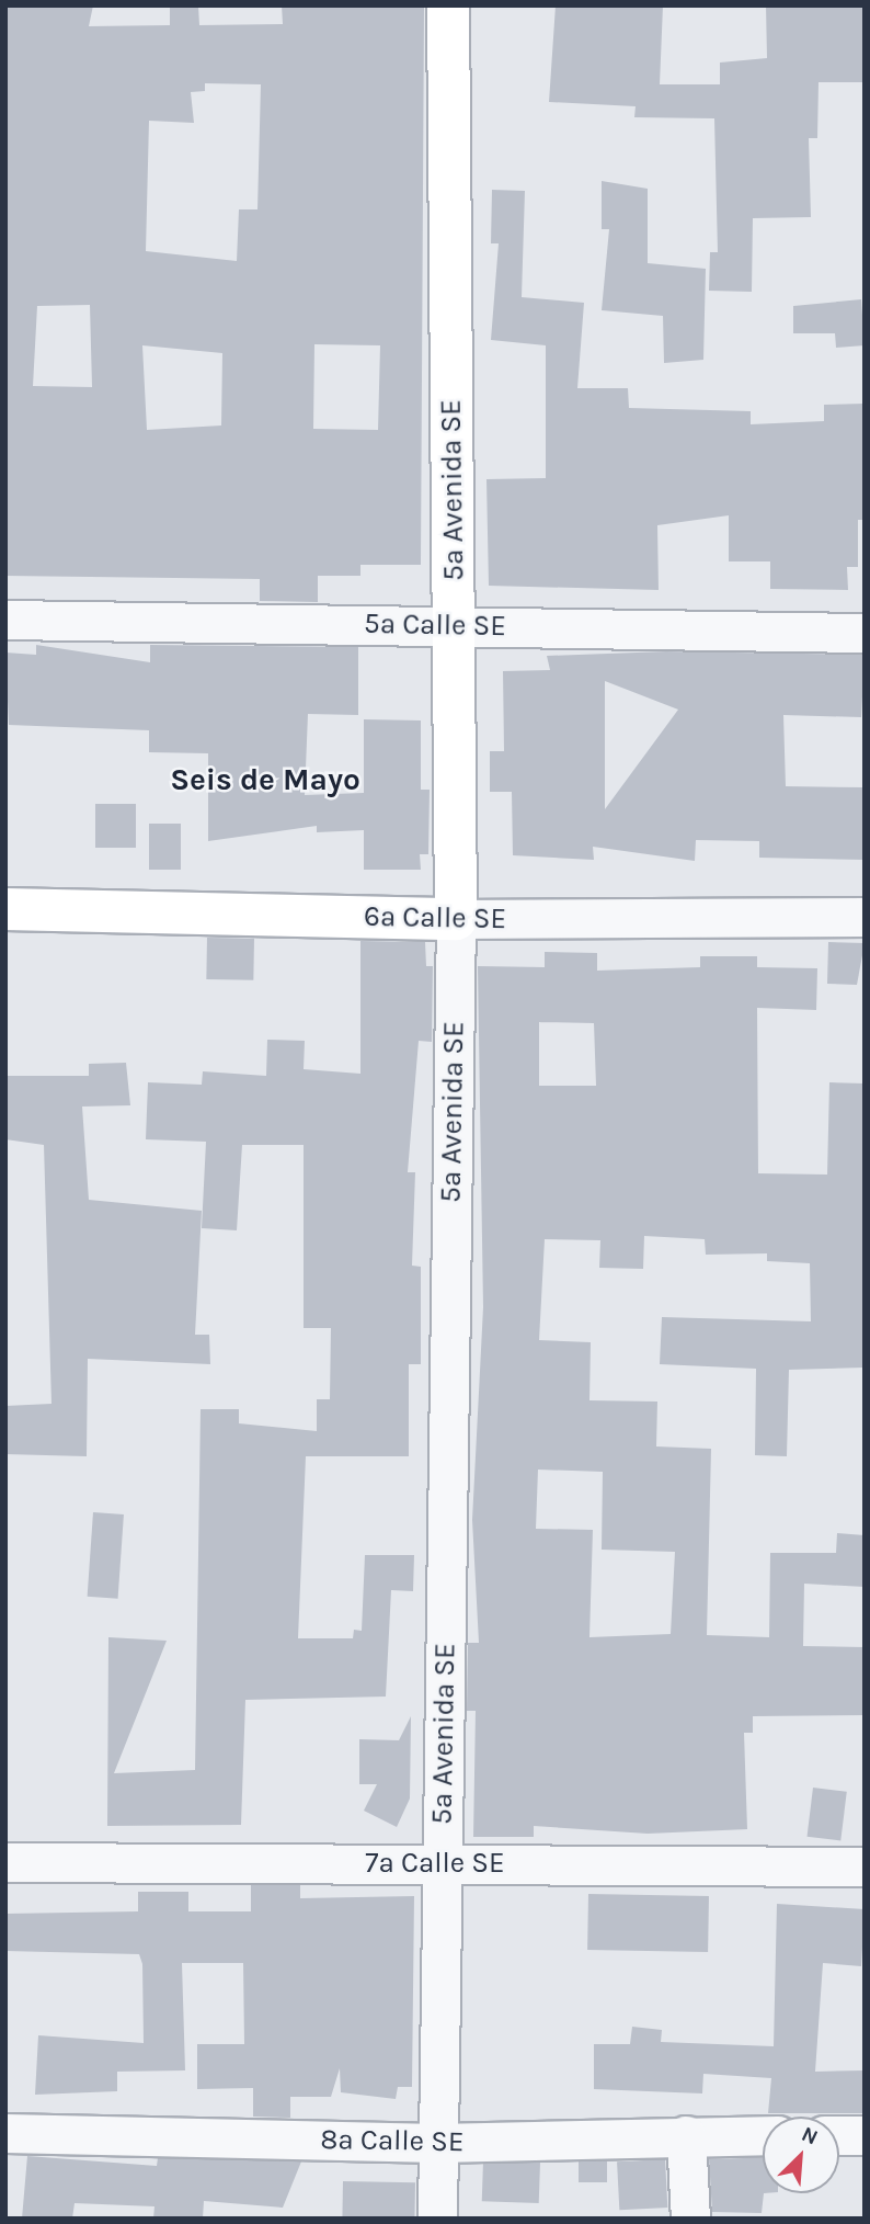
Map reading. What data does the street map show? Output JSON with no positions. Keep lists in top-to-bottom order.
{
  "streets": {
    "street": [
      "5a Avenida SE",
      "5a Calle SE",
      "6a Calle SE",
      "7a Calle SE",
      "8a Calle SE"
    ]
  },
  "crossings": [
    ["5a Avenida SE", "5a Calle SE"],
    ["5a Avenida SE", "6a Calle SE"],
    ["5a Avenida SE", "7a Calle SE"],
    ["5a Avenida SE", "8a Calle SE"]
  ],
  "districts": ["Seis de Mayo"],
  "north": "top right"
}
